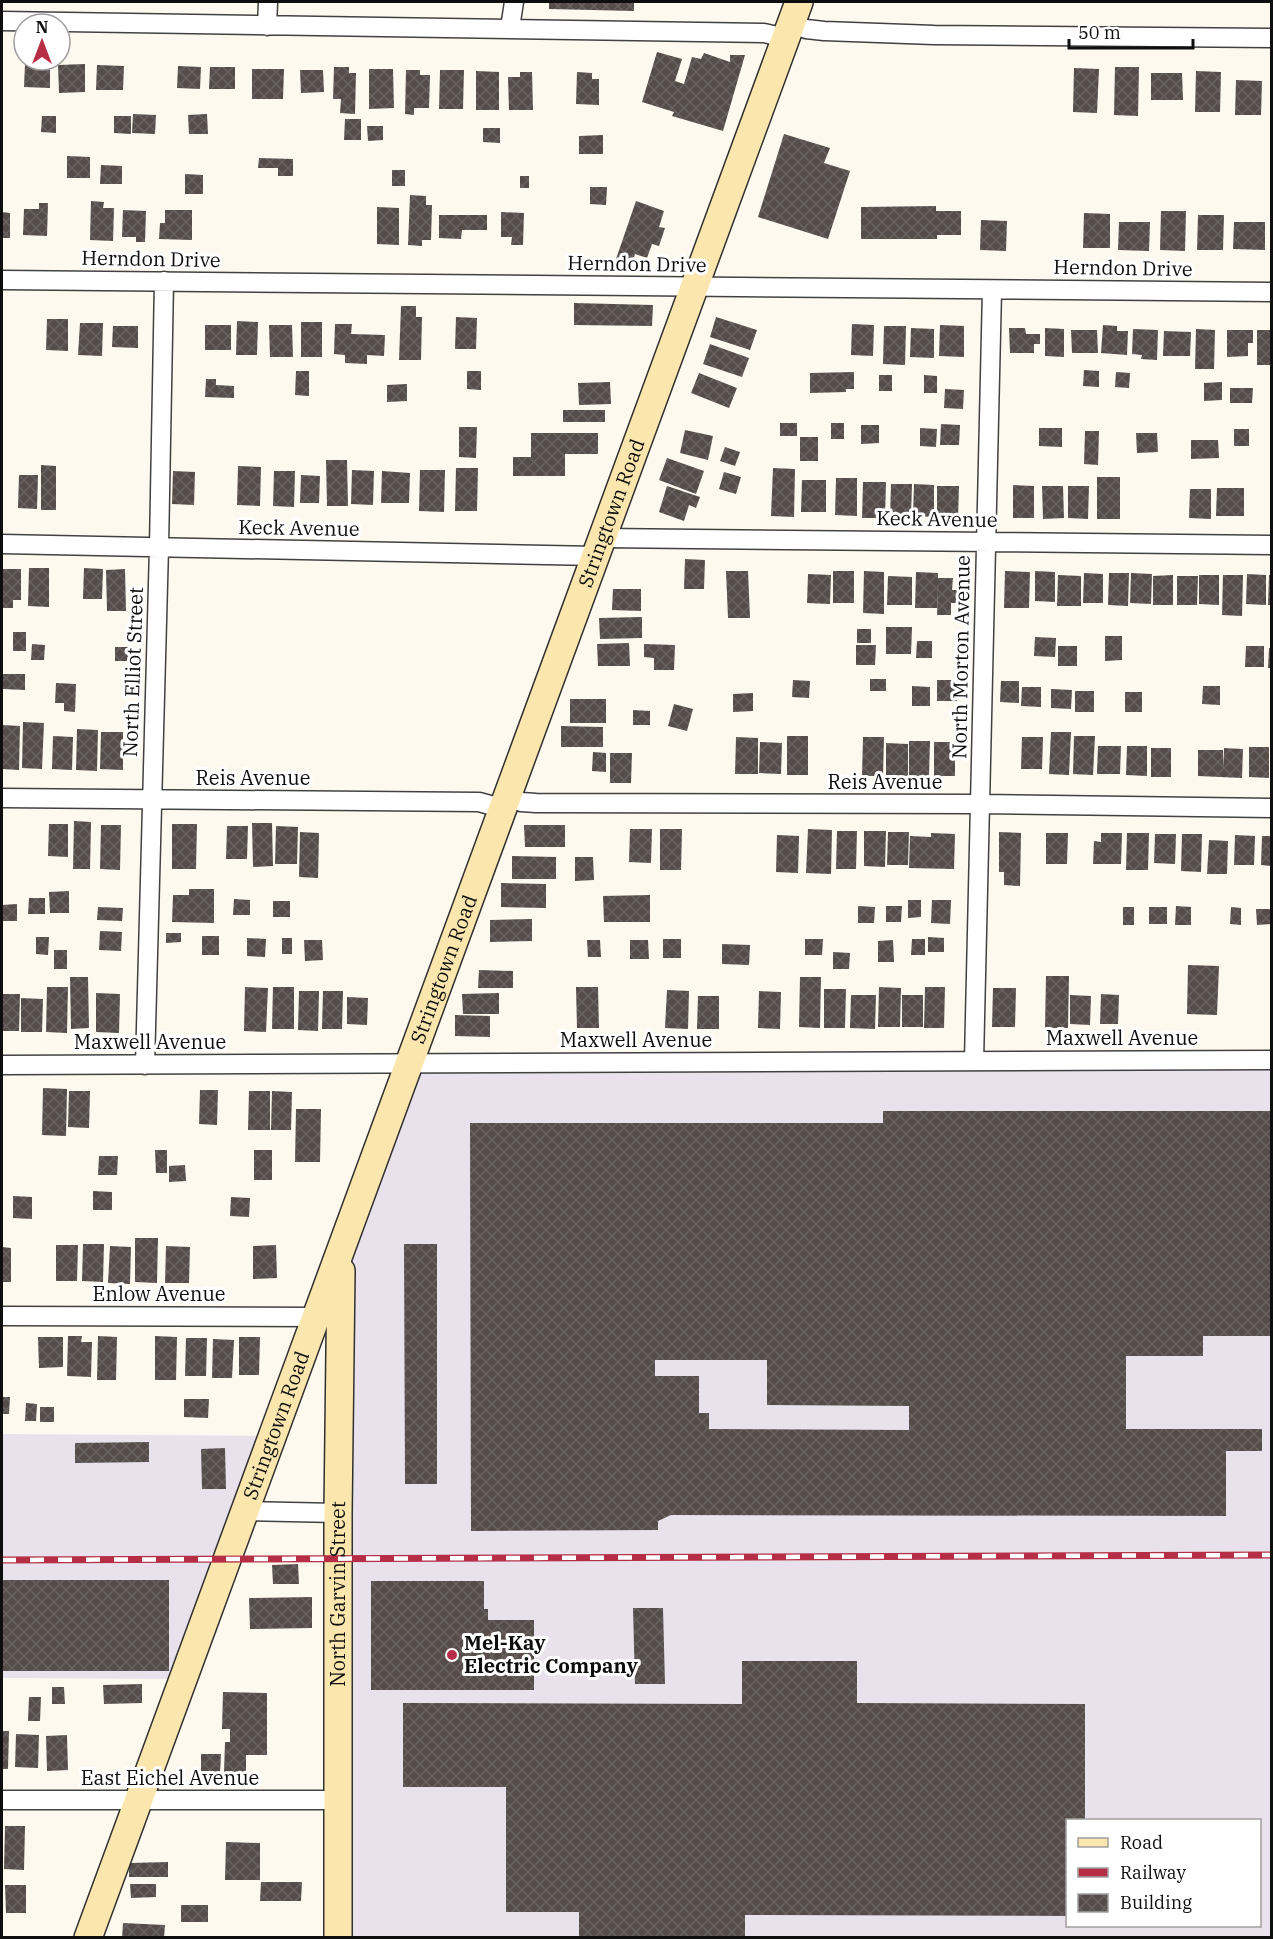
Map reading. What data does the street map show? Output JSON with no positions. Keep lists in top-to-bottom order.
{
  "streets": {
    "main road": ["Stringtown Road", "North Garvin Street"],
    "street": [
      "Herndon Drive",
      "Keck Avenue",
      "North Morton Avenue",
      "North Elliot Street",
      "Reis Avenue",
      "Maxwell Avenue",
      "Enlow Avenue",
      "East Eichel Avenue"
    ]
  },
  "crossings": [
    ["Herndon Drive", "Stringtown Road"],
    ["Herndon Drive", "North Morton Avenue"],
    ["Herndon Drive", "North Elliot Street"],
    ["Stringtown Road", "Keck Avenue"],
    ["Stringtown Road", "Reis Avenue"],
    ["Stringtown Road", "Maxwell Avenue"],
    ["Stringtown Road", "Enlow Avenue"],
    ["Stringtown Road", "North Garvin Street"],
    ["Stringtown Road", "East Eichel Avenue"],
    ["Keck Avenue", "North Morton Avenue"],
    ["Keck Avenue", "North Elliot Street"],
    ["North Morton Avenue", "Reis Avenue"],
    ["North Morton Avenue", "Maxwell Avenue"],
    ["North Elliot Street", "Reis Avenue"],
    ["North Elliot Street", "Maxwell Avenue"],
    ["North Garvin Street", "East Eichel Avenue"]
  ],
  "places": ["Mel-Kay Electric Company"],
  "legend": ["Road", "Railway", "Building"],
  "scale_bar": "50 m",
  "north": "top"
}
